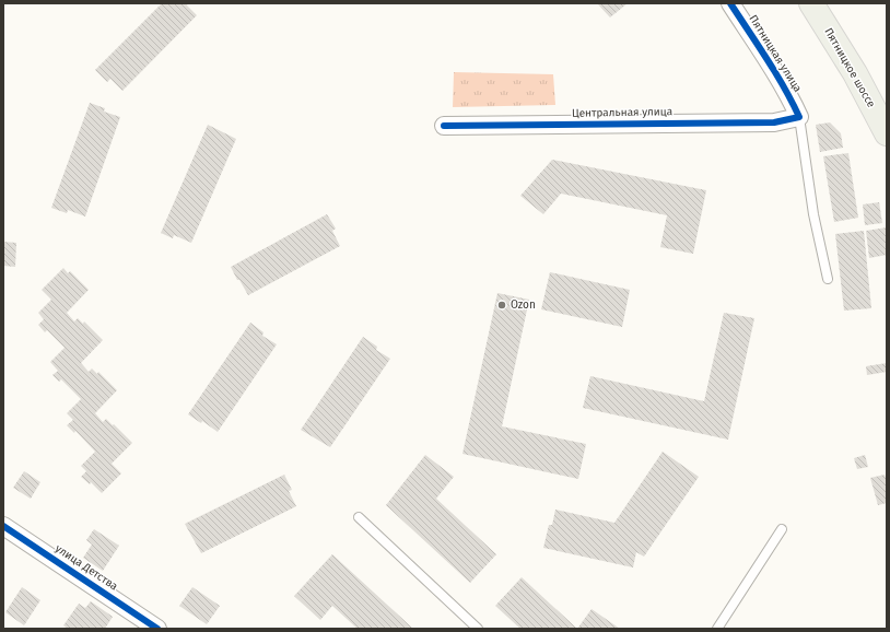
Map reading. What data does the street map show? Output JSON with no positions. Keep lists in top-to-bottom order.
{
  "streets": {
    "main road": ["Пятницкое шоссе"],
    "street": ["Пятницкая улица", "Центральная улица", "улица Детства"]
  },
  "crossings": [
    ["Пятницкая улица", "Центральная улица"]
  ],
  "places": ["Ozon"]
}
